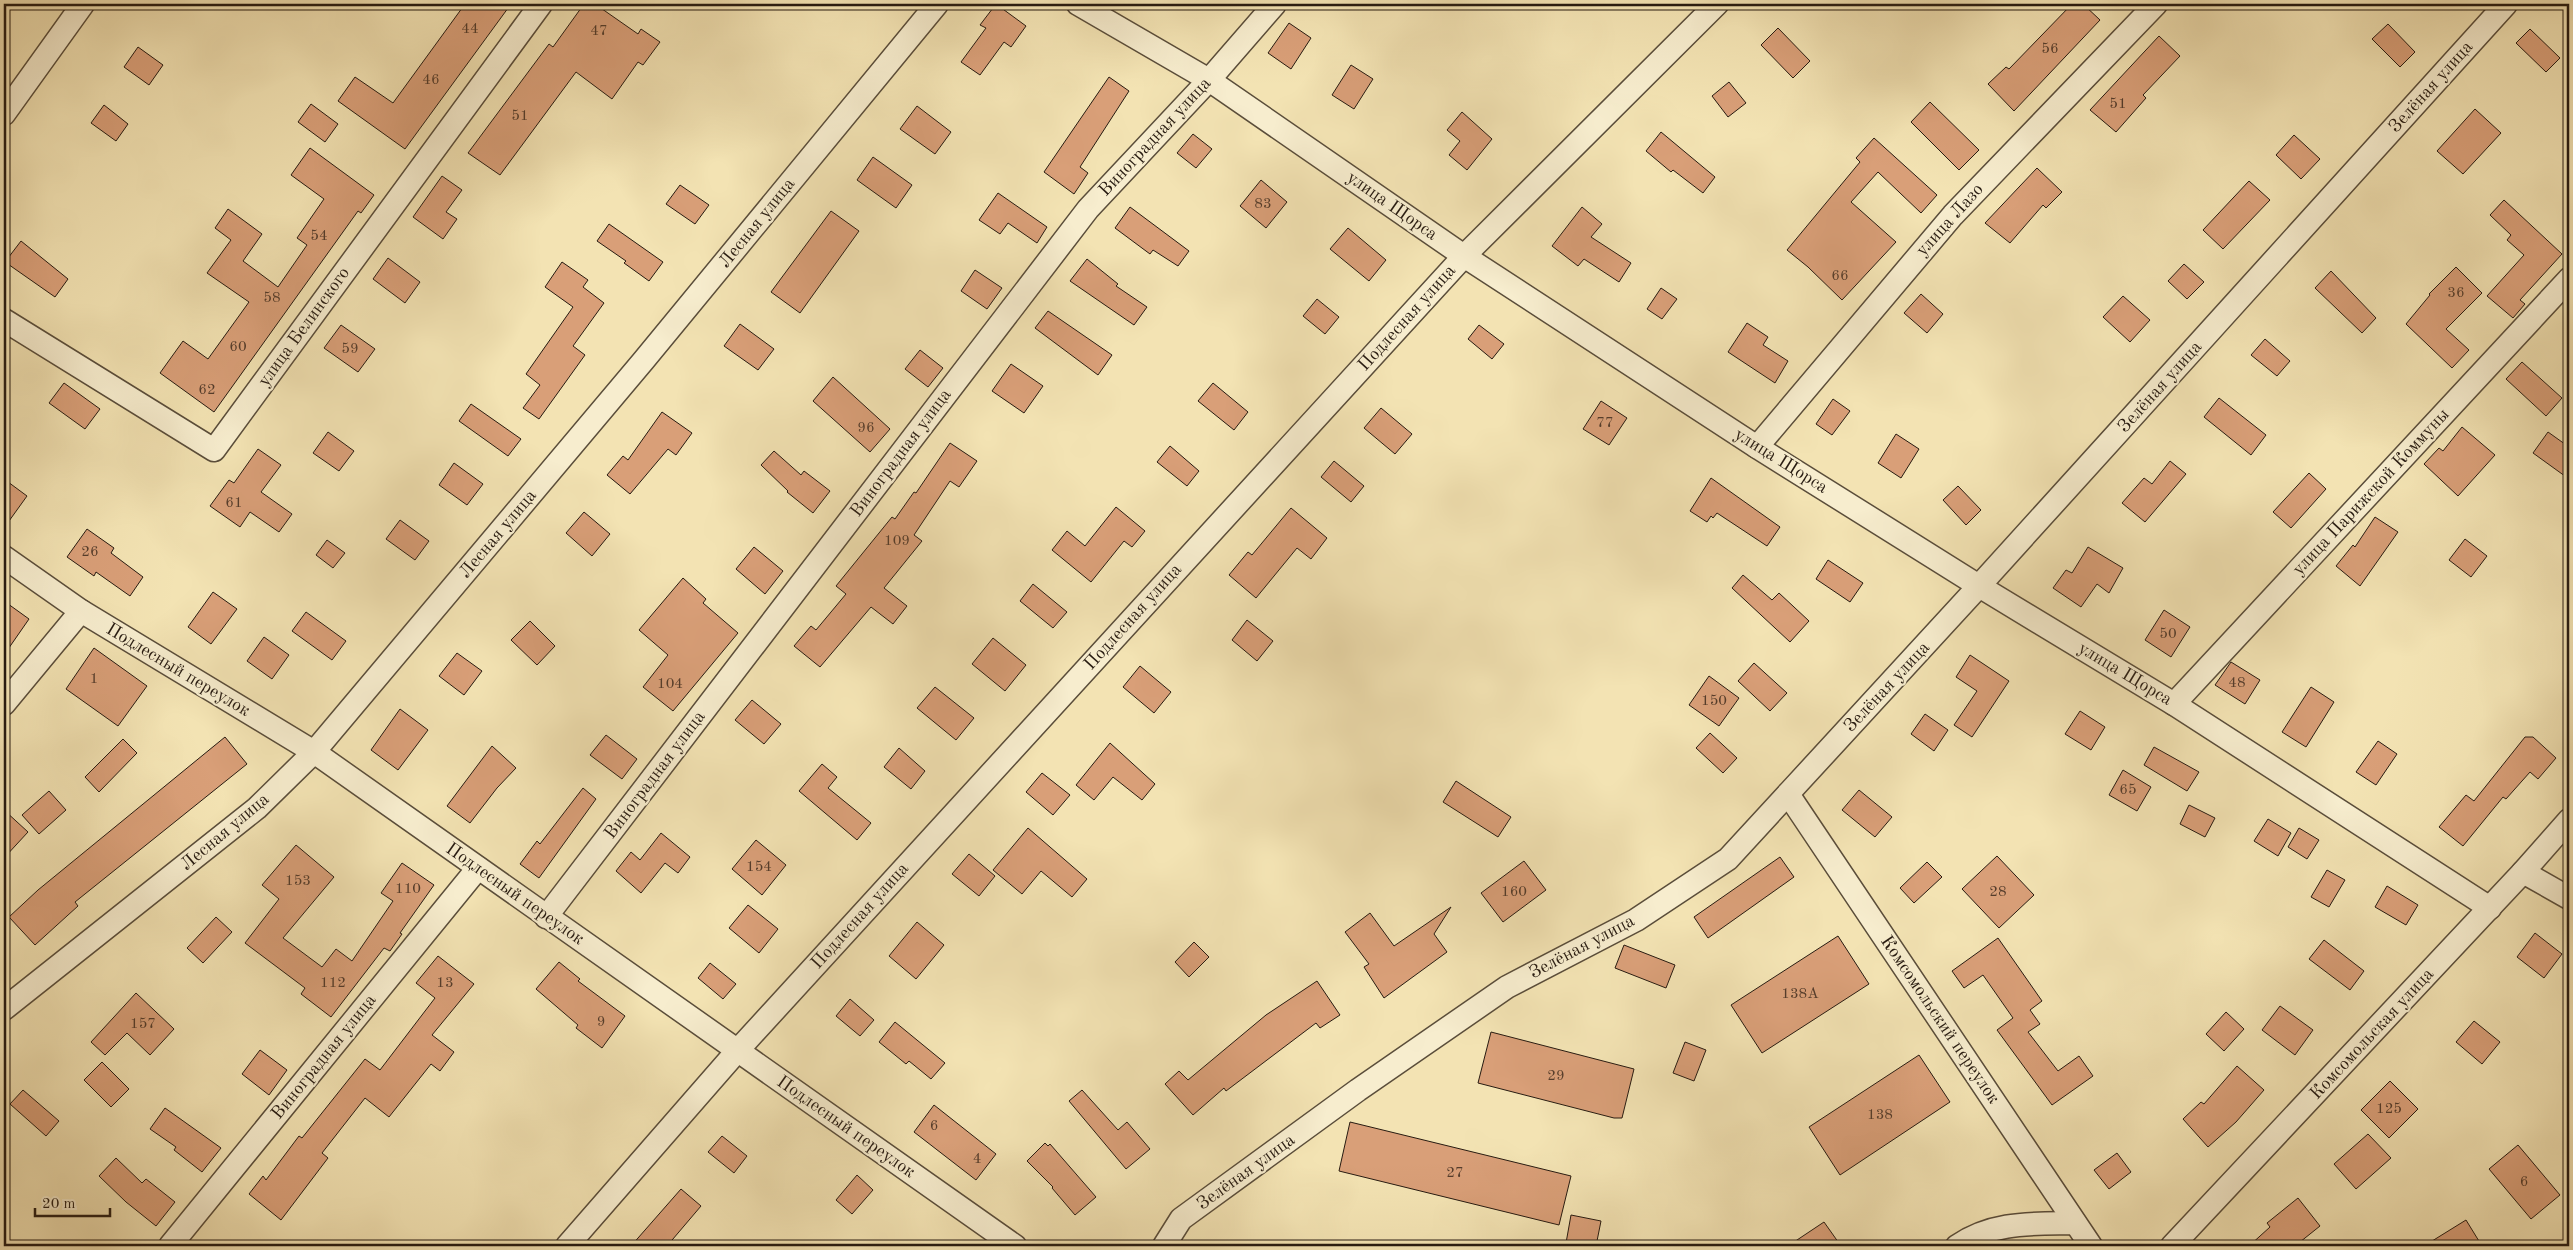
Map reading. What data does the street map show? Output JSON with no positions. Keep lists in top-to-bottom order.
{
  "streets": {
    "street": [
      "Зелёная улица",
      "Виноградная улица",
      "улица Щорса",
      "улица Лазо",
      "Лесная улица",
      "Подлесная улица",
      "улица Белинского",
      "улица Парижской Коммуны",
      "Подлесный переулок",
      "Комсомольский переулок",
      "Комсомольская улица"
    ]
  },
  "crossings": [
    ["Зелёная улица", "улица Щорса"],
    ["Зелёная улица", "Комсомольский переулок"],
    ["Виноградная улица", "улица Щорса"],
    ["Виноградная улица", "Подлесный переулок"],
    ["улица Щорса", "улица Лазо"],
    ["улица Щорса", "Подлесная улица"],
    ["улица Щорса", "улица Парижской Коммуны"],
    ["улица Щорса", "Комсомольская улица"],
    ["Лесная улица", "Подлесный переулок"],
    ["Подлесная улица", "Подлесный переулок"]
  ],
  "house_numbers": [
    "44",
    "47",
    "56",
    "46",
    "51",
    "51",
    "83",
    "54",
    "66",
    "36",
    "58",
    "60",
    "59",
    "62",
    "77",
    "96",
    "61",
    "109",
    "26",
    "50",
    "1",
    "48",
    "104",
    "150",
    "65",
    "154",
    "153",
    "110",
    "160",
    "28",
    "112",
    "13",
    "138А",
    "9",
    "157",
    "29",
    "125",
    "138",
    "6",
    "4",
    "27",
    "6"
  ],
  "scale_bar": "20 m"
}
